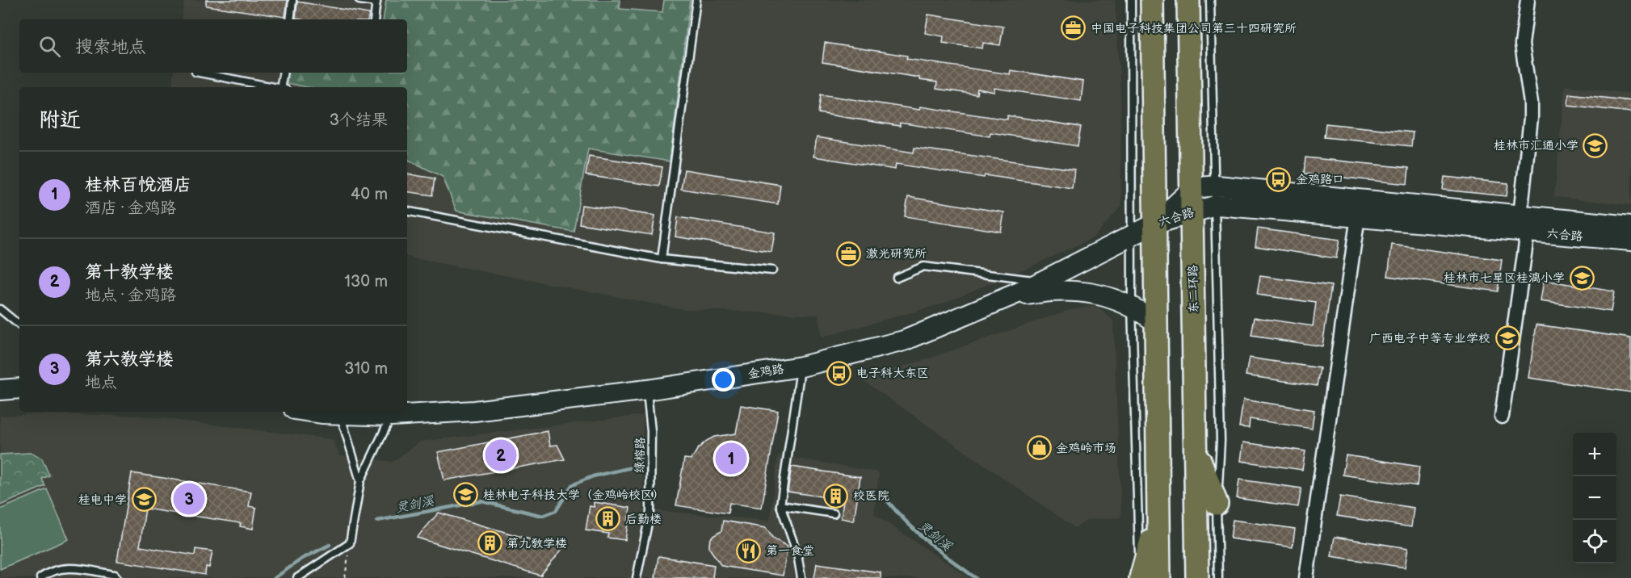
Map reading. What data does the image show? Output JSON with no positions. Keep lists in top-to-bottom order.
{
  "streets": {
    "main road": ["六合路", "东二环路", "金鸡路"],
    "lane": ["绿榕路"]
  },
  "crossings": [
    ["六合路", "东二环路"],
    ["六合路", "金鸡路"],
    ["金鸡路", "绿榕路"]
  ],
  "water": ["灵剑溪"],
  "places": {
    "office": ["中国电子科技集团公司第三十四研究所", "激光研究所"],
    "school or university": [
      "桂林市汇通小学",
      "桂林市七星区桂漓小学",
      "广西电子中等专业学校",
      "桂林电子科技大学（金鸡岭校区）",
      "桂电中学"
    ],
    "bus stop": ["金鸡路口", "电子科大东区"],
    "shop": ["金鸡岭市场"],
    "building": ["校医院", "后勤楼", "第九教学楼"],
    "restaurant": ["第一食堂"]
  },
  "page": {
    "search": "搜索地点",
    "heading": ["附近", "3个结果"],
    "list": [
      {
        "mark": "1",
        "name": "桂林百悦酒店",
        "note": "酒店 · 金鸡路",
        "value": "40 m"
      },
      {
        "mark": "2",
        "name": "第十教学楼",
        "note": "地点 · 金鸡路",
        "value": "130 m"
      },
      {
        "mark": "3",
        "name": "第六教学楼",
        "note": "地点",
        "value": "310 m"
      }
    ],
    "map_buttons": ["+", "−"],
    "pins": ["2", "1", "3"]
  }
}
